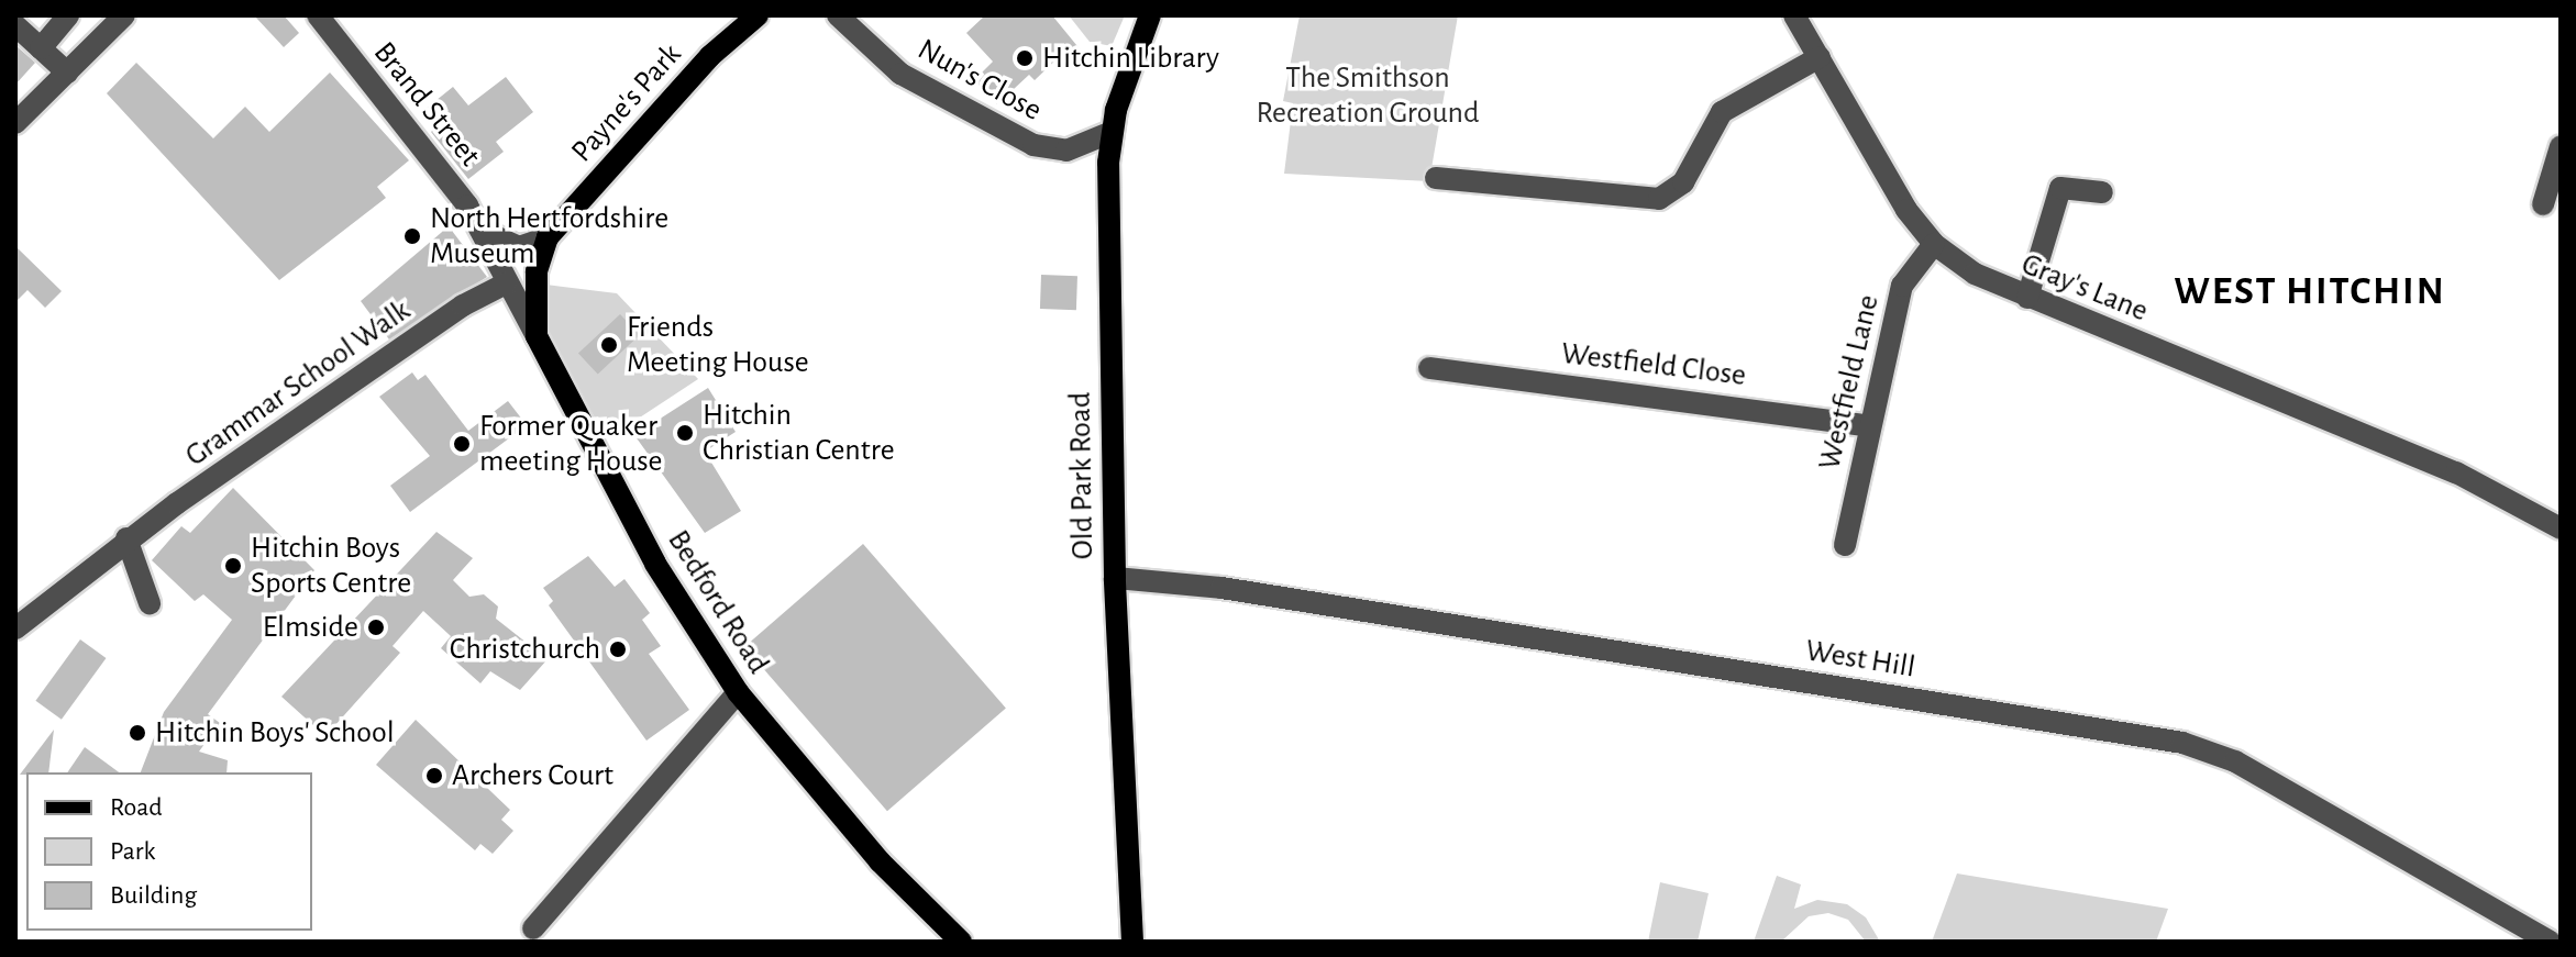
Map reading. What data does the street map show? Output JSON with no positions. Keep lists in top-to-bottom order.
{
  "streets": {
    "main road": ["Payne's Park", "Old Park Road", "Bedford Road"],
    "street": [
      "Nun's Close",
      "Brand Street",
      "Gray's Lane",
      "Westfield Close",
      "Westfield Lane",
      "Grammar School Walk",
      "West Hill"
    ]
  },
  "crossings": [
    ["Nun's Close", "Old Park Road"],
    ["Payne's Park", "Bedford Road"],
    ["Brand Street", "Grammar School Walk"],
    ["Brand Street", "Bedford Road"],
    ["Gray's Lane", "Westfield Lane"],
    ["Westfield Close", "Westfield Lane"],
    ["Old Park Road", "West Hill"]
  ],
  "districts": ["WEST HITCHIN"],
  "parks": ["The Smithson Recreation Ground"],
  "places": [
    "Hitchin Library",
    "North Hertfordshire Museum",
    "Friends Meeting House",
    "Hitchin Christian Centre",
    "Former Quaker meeting House",
    "Hitchin Boys Sports Centre",
    "Elmside",
    "Christchurch",
    "Hitchin Boys' School",
    "Archers Court"
  ],
  "legend": ["Road", "Park", "Building"]
}
